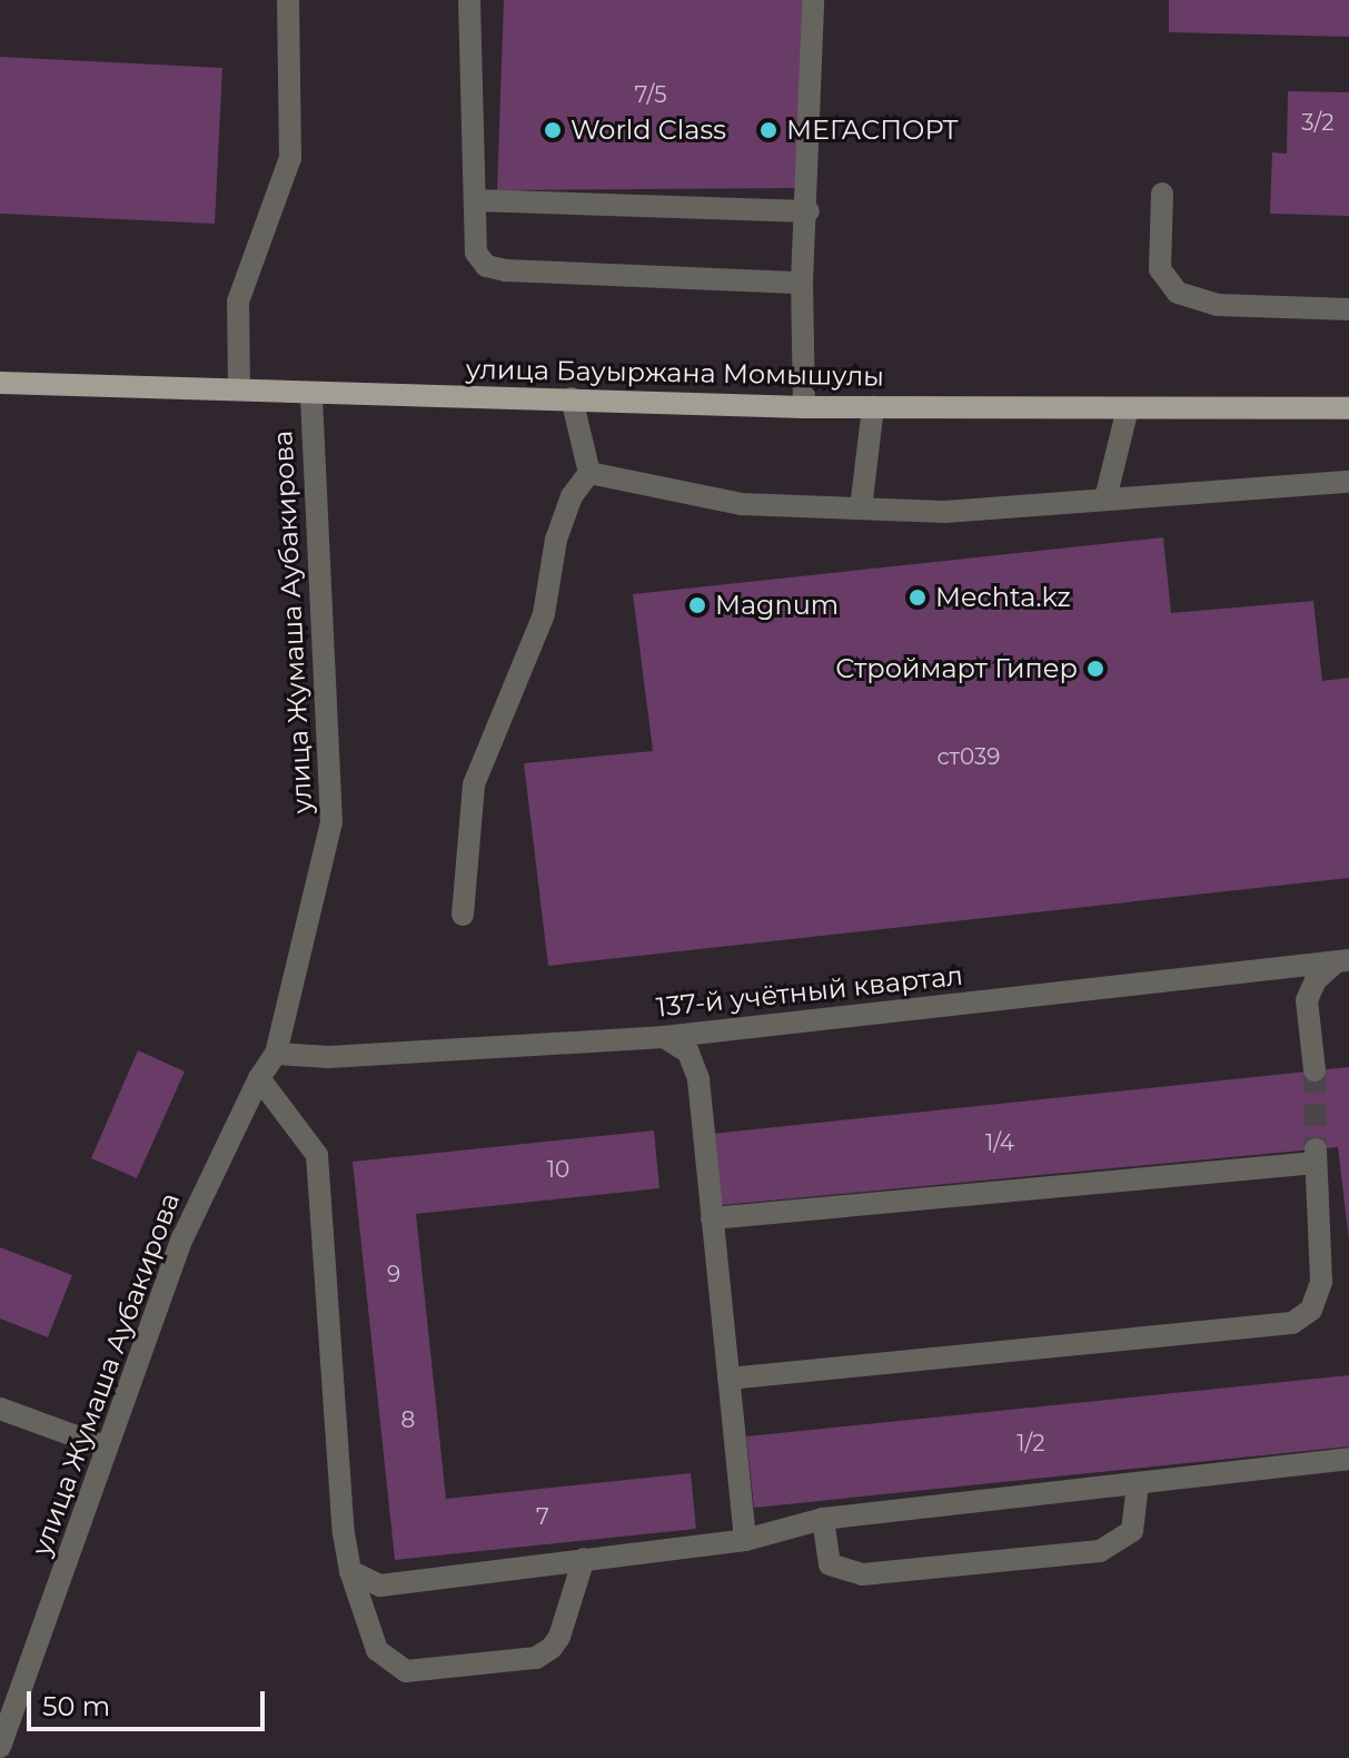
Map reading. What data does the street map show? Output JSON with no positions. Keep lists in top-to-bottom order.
{
  "streets": {
    "main road": ["улица Бауыржана Момышулы"],
    "street": ["улица Жумаша Аубакирова", "137-й учётный квартал"]
  },
  "crossings": [
    ["улица Бауыржана Момышулы", "улица Жумаша Аубакирова"],
    ["улица Жумаша Аубакирова", "137-й учётный квартал"]
  ],
  "places": [
    "World Class",
    "МЕГАСПОРТ",
    "Mechta.kz",
    "Magnum",
    "Строймарт Гипер"
  ],
  "house_numbers": [
    "7/5",
    "3/2",
    "ст039",
    "1/4",
    "10",
    "9",
    "8",
    "1/2",
    "7"
  ],
  "scale_bar": "50 m"
}
